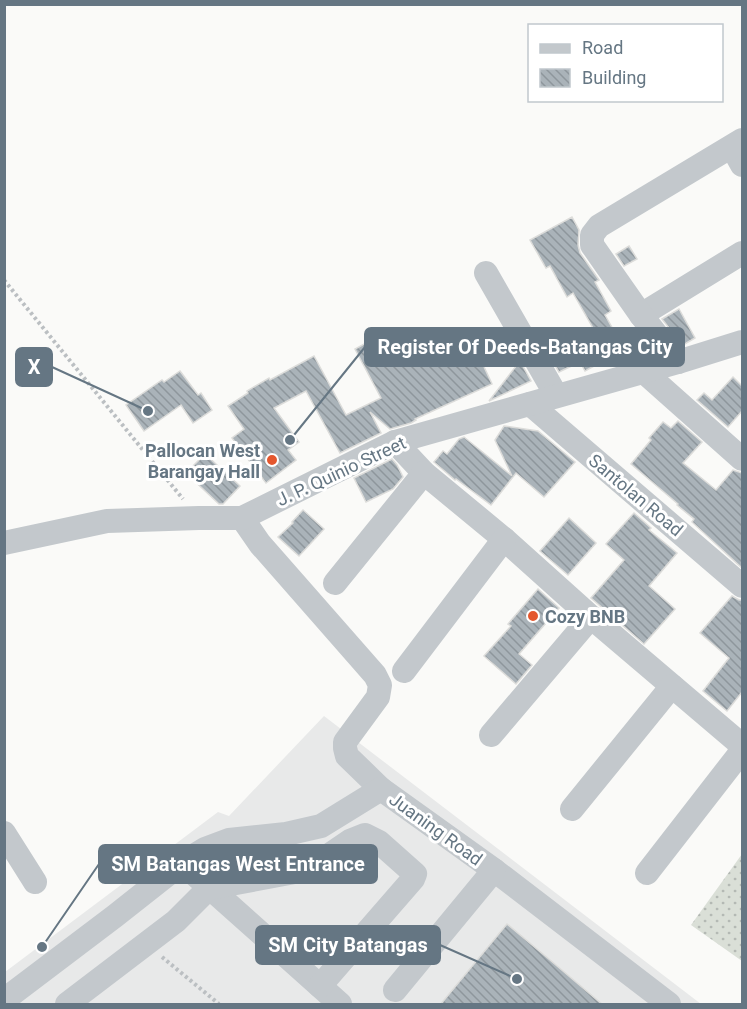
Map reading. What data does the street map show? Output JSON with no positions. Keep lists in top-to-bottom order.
{
  "streets": {
    "street": ["J. P. Quinio Street", "Santolan Road", "Juaning Road"]
  },
  "crossings": [
    ["J. P. Quinio Street", "Santolan Road"]
  ],
  "places": [
    "X",
    "Register Of Deeds-Batangas City",
    "Pallocan West Barangay Hall",
    "Cozy BNB",
    "SM Batangas West Entrance",
    "SM City Batangas"
  ],
  "legend": ["Road", "Building"]
}
